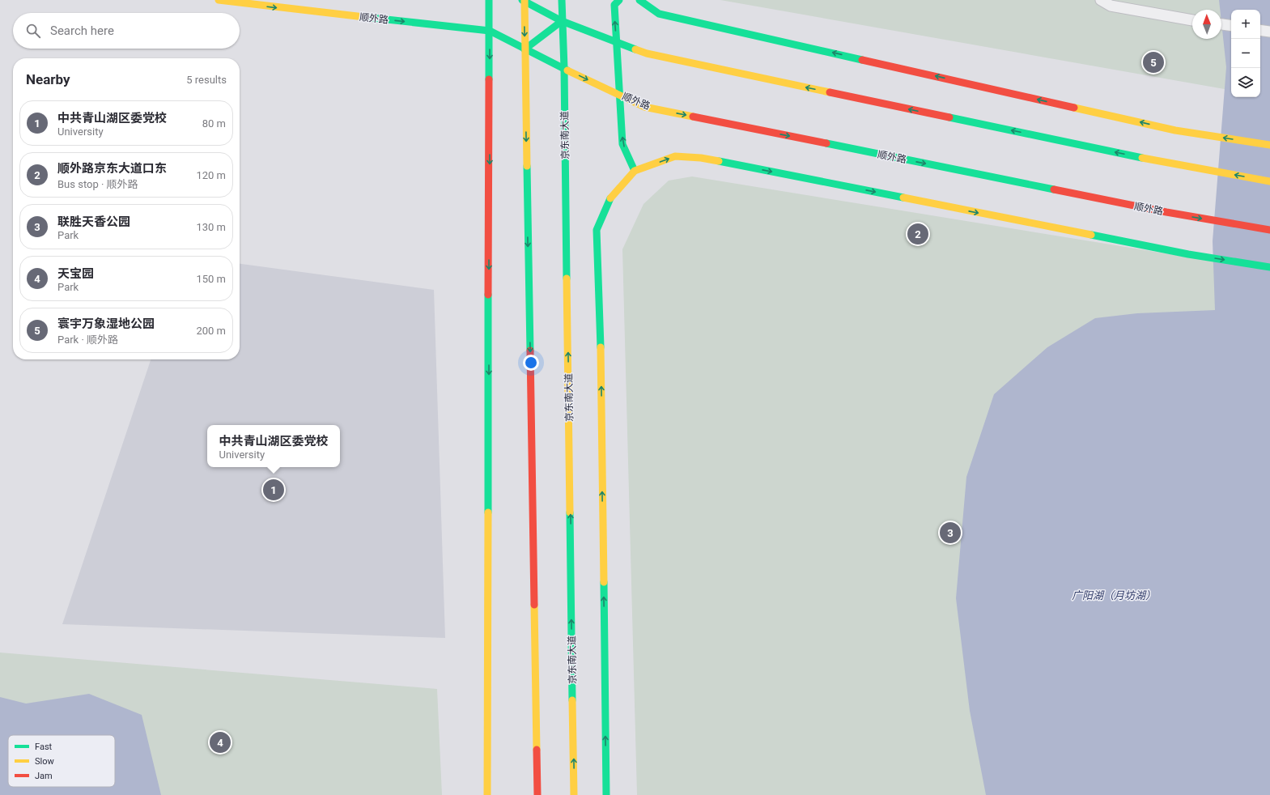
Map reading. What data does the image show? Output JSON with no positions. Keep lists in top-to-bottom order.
{
  "streets": {
    "main road": ["顺外路", "京东南大道"]
  },
  "crossings": [
    ["顺外路", "京东南大道"]
  ],
  "water": ["广阳湖（月坊湖）"],
  "legend": ["Fast", "Slow", "Jam"],
  "north": "top",
  "page": {
    "map_buttons": ["+", "−"],
    "search": "Search here",
    "pins": [
      "5",
      "2",
      "1",
      "3",
      "4"
    ],
    "heading": ["Nearby", "5 results"],
    "list": [
      {
        "mark": "1",
        "name": "中共青山湖区委党校",
        "note": "University",
        "value": "80 m"
      },
      {
        "mark": "2",
        "name": "顺外路京东大道口东",
        "note": "Bus stop · 顺外路",
        "value": "120 m"
      },
      {
        "mark": "3",
        "name": "联胜天香公园",
        "note": "Park",
        "value": "130 m"
      },
      {
        "mark": "4",
        "name": "天宝园",
        "note": "Park",
        "value": "150 m"
      },
      {
        "mark": "5",
        "name": "寰宇万象湿地公园",
        "note": "Park · 顺外路",
        "value": "200 m"
      }
    ],
    "popup": ["中共青山湖区委党校", "University"]
  }
}
